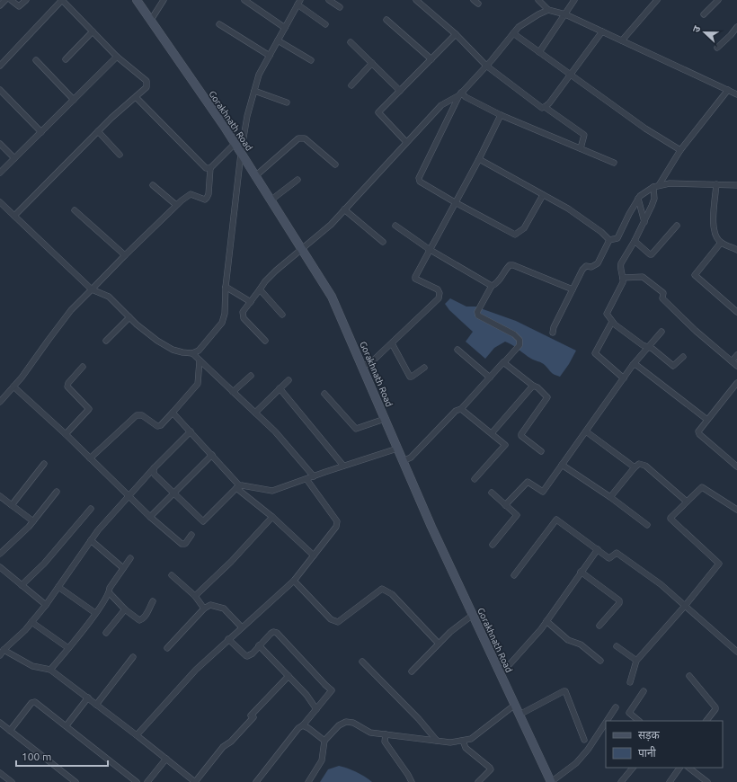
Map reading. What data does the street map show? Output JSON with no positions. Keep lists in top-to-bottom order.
{
  "streets": {
    "main road": ["Gorakhnath Road"]
  },
  "legend": ["सड़क", "पानी"],
  "scale_bar": "100 m",
  "north": "left"
}
